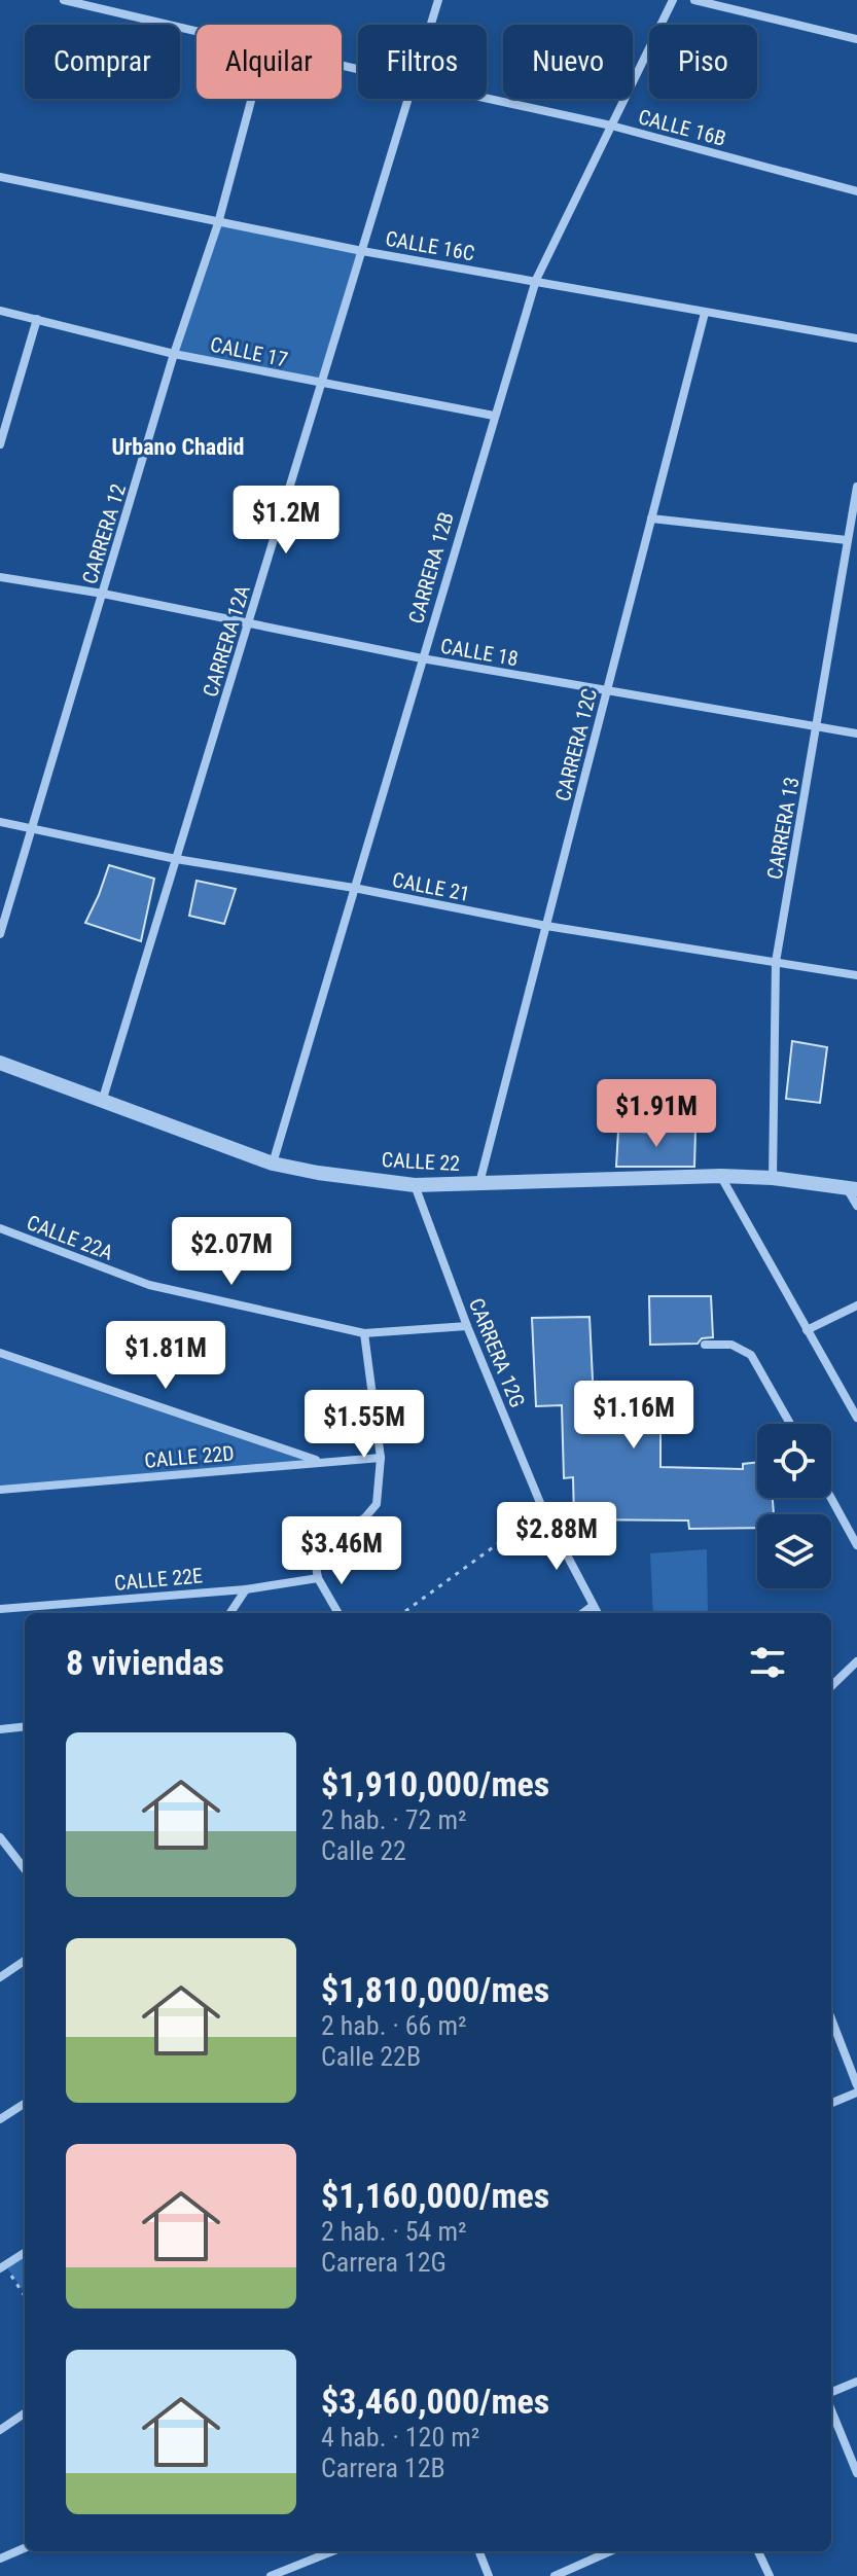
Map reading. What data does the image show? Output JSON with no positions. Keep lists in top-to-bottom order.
{
  "streets": {
    "street": [
      "CALLE 16B",
      "CALLE 16C",
      "CALLE 17",
      "CARRERA 12",
      "CARRERA 12B",
      "CARRERA 12A",
      "CALLE 18",
      "CARRERA 12C",
      "CARRERA 13",
      "CALLE 21",
      "CALLE 22",
      "CALLE 22A",
      "CARRERA 12G",
      "CALLE 22D",
      "CALLE 22E"
    ]
  },
  "crossings": [
    ["CALLE 16B", "CARRERA 12B"],
    ["CALLE 16C", "CARRERA 12"],
    ["CALLE 16C", "CARRERA 12B"],
    ["CALLE 16C", "CARRERA 12A"],
    ["CALLE 16C", "CARRERA 12C"],
    ["CALLE 17", "CARRERA 12"],
    ["CALLE 17", "CARRERA 12B"],
    ["CALLE 17", "CARRERA 12A"],
    ["CARRERA 12", "CALLE 18"],
    ["CARRERA 12", "CALLE 21"],
    ["CARRERA 12B", "CALLE 18"],
    ["CARRERA 12B", "CALLE 21"],
    ["CARRERA 12B", "CALLE 22"],
    ["CARRERA 12A", "CALLE 18"],
    ["CARRERA 12A", "CALLE 21"],
    ["CARRERA 12A", "CALLE 22"],
    ["CALLE 18", "CARRERA 12C"],
    ["CALLE 18", "CARRERA 13"],
    ["CARRERA 12C", "CALLE 21"],
    ["CARRERA 12C", "CALLE 22"],
    ["CARRERA 13", "CALLE 21"],
    ["CARRERA 13", "CALLE 22"],
    ["CALLE 22", "CARRERA 12G"],
    ["CALLE 22A", "CARRERA 12G"]
  ],
  "districts": ["Urbano Chadid"],
  "page": {
    "chip": [
      "Comprar",
      "Alquilar",
      "Filtros",
      "Nuevo",
      "Piso"
    ],
    "price": [
      "$1.2M",
      "$1.91M",
      "$2.07M",
      "$1.81M",
      "$1.16M",
      "$1.55M",
      "$2.88M",
      "$3.46M"
    ],
    "heading": "8 viviendas",
    "list": [
      {
        "name": "$1,910,000/mes",
        "note": "2 hab. · 72 m² · Calle 22"
      },
      {
        "name": "$1,810,000/mes",
        "note": "2 hab. · 66 m² · Calle 22B"
      },
      {
        "name": "$1,160,000/mes",
        "note": "2 hab. · 54 m² · Carrera 12G"
      },
      {
        "name": "$3,460,000/mes",
        "note": "4 hab. · 120 m² · Carrera 12B"
      }
    ]
  }
}
